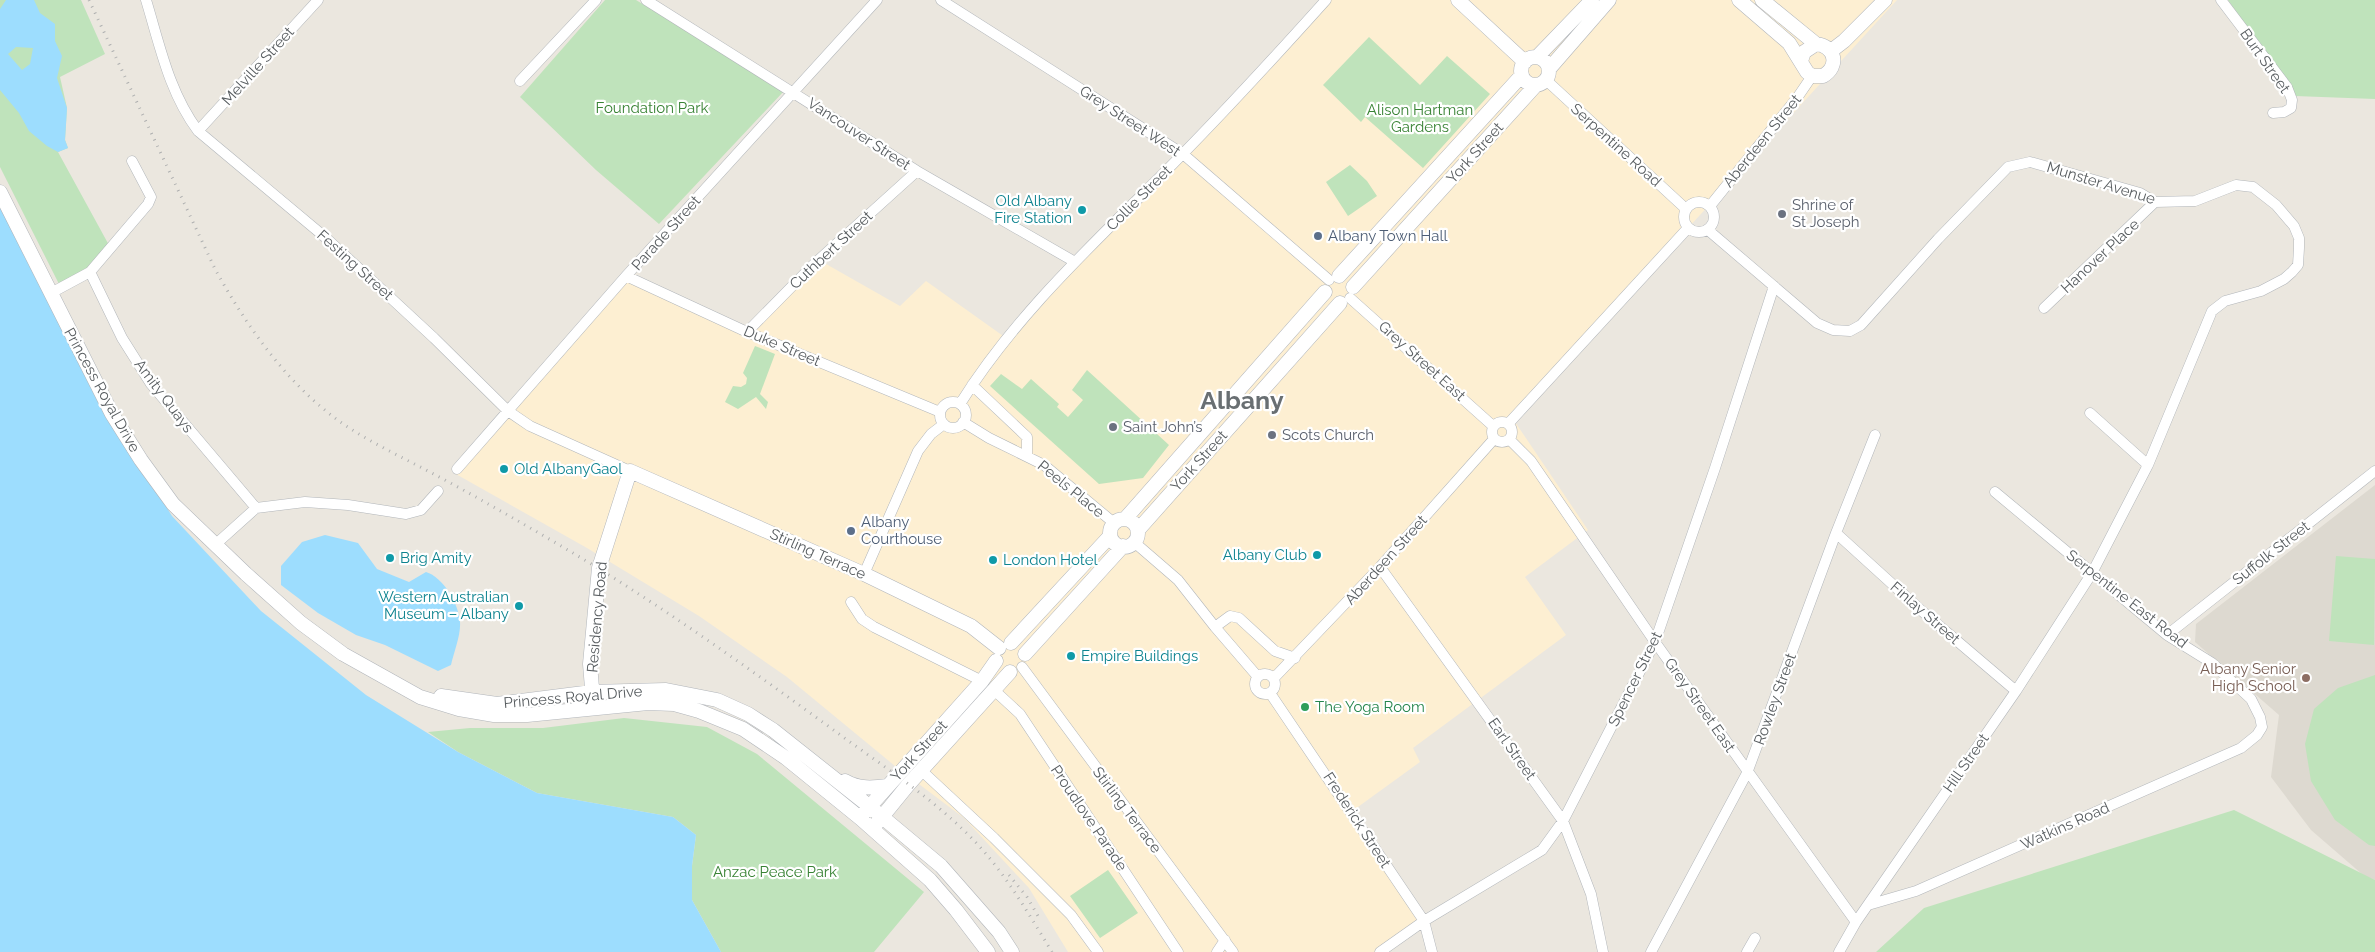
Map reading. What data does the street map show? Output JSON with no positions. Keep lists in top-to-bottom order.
{
  "streets": {
    "main road": [
      "York Street",
      "Princess Royal Drive",
      "Stirling Terrace",
      "Residency Road"
    ],
    "street": [
      "Burt Street",
      "Melville Street",
      "Grey Street West",
      "Vancouver Street",
      "Aberdeen Street",
      "Serpentine Road",
      "Munster Avenue",
      "Collie Street",
      "Parade Street",
      "Cuthbert Street",
      "Hanover Place",
      "Festing Street",
      "Duke Street",
      "Grey Street East",
      "Amity Quays",
      "Peels Place",
      "Suffolk Street",
      "Serpentine East Road",
      "Finlay Street",
      "Spencer Street",
      "Rowley Street",
      "Earl Street",
      "Hill Street",
      "Proudlove Parade",
      "Frederick Street",
      "Watkins Road"
    ]
  },
  "crossings": [
    ["Melville Street", "Festing Street"],
    ["Grey Street West", "York Street"],
    ["Grey Street West", "Collie Street"],
    ["Vancouver Street", "Collie Street"],
    ["Vancouver Street", "Parade Street"],
    ["Vancouver Street", "Cuthbert Street"],
    ["Aberdeen Street", "Serpentine Road"],
    ["Aberdeen Street", "Grey Street East"],
    ["Aberdeen Street", "Earl Street"],
    ["Aberdeen Street", "Frederick Street"],
    ["Serpentine Road", "York Street"],
    ["York Street", "Grey Street East"],
    ["York Street", "Princess Royal Drive"],
    ["York Street", "Peels Place"],
    ["York Street", "Stirling Terrace"],
    ["York Street", "Proudlove Parade"],
    ["Munster Avenue", "Hanover Place"],
    ["Munster Avenue", "Serpentine East Road"],
    ["Munster Avenue", "Spencer Street"],
    ["Munster Avenue", "Hill Street"],
    ["Collie Street", "Duke Street"],
    ["Collie Street", "Peels Place"],
    ["Parade Street", "Festing Street"],
    ["Parade Street", "Duke Street"],
    ["Cuthbert Street", "Duke Street"],
    ["Festing Street", "Stirling Terrace"],
    ["Festing Street", "Residency Road"],
    ["Duke Street", "Peels Place"],
    ["Grey Street East", "Spencer Street"],
    ["Grey Street East", "Rowley Street"],
    ["Grey Street East", "Hill Street"],
    ["Princess Royal Drive", "Residency Road"],
    ["Suffolk Street", "Serpentine East Road"],
    ["Stirling Terrace", "Residency Road"],
    ["Serpentine East Road", "Hill Street"],
    ["Serpentine East Road", "Watkins Road"],
    ["Finlay Street", "Rowley Street"],
    ["Finlay Street", "Hill Street"],
    ["Spencer Street", "Earl Street"],
    ["Spencer Street", "Frederick Street"],
    ["Hill Street", "Watkins Road"]
  ],
  "districts": ["Albany"],
  "parks": ["Foundation Park", "Alison Hartman Gardens", "Anzac Peace Park"],
  "places": [
    "Old Albany Fire Station",
    "Shrine of St Joseph",
    "Albany Town Hall",
    "Saint John’s",
    "Scots Church",
    "Old AlbanyGaol",
    "Albany Courthouse",
    "Albany Club",
    "Brig Amity",
    "London Hotel",
    "Western Australian Museum – Albany",
    "Empire Buildings",
    "Albany Senior High School",
    "The Yoga Room"
  ]
}
